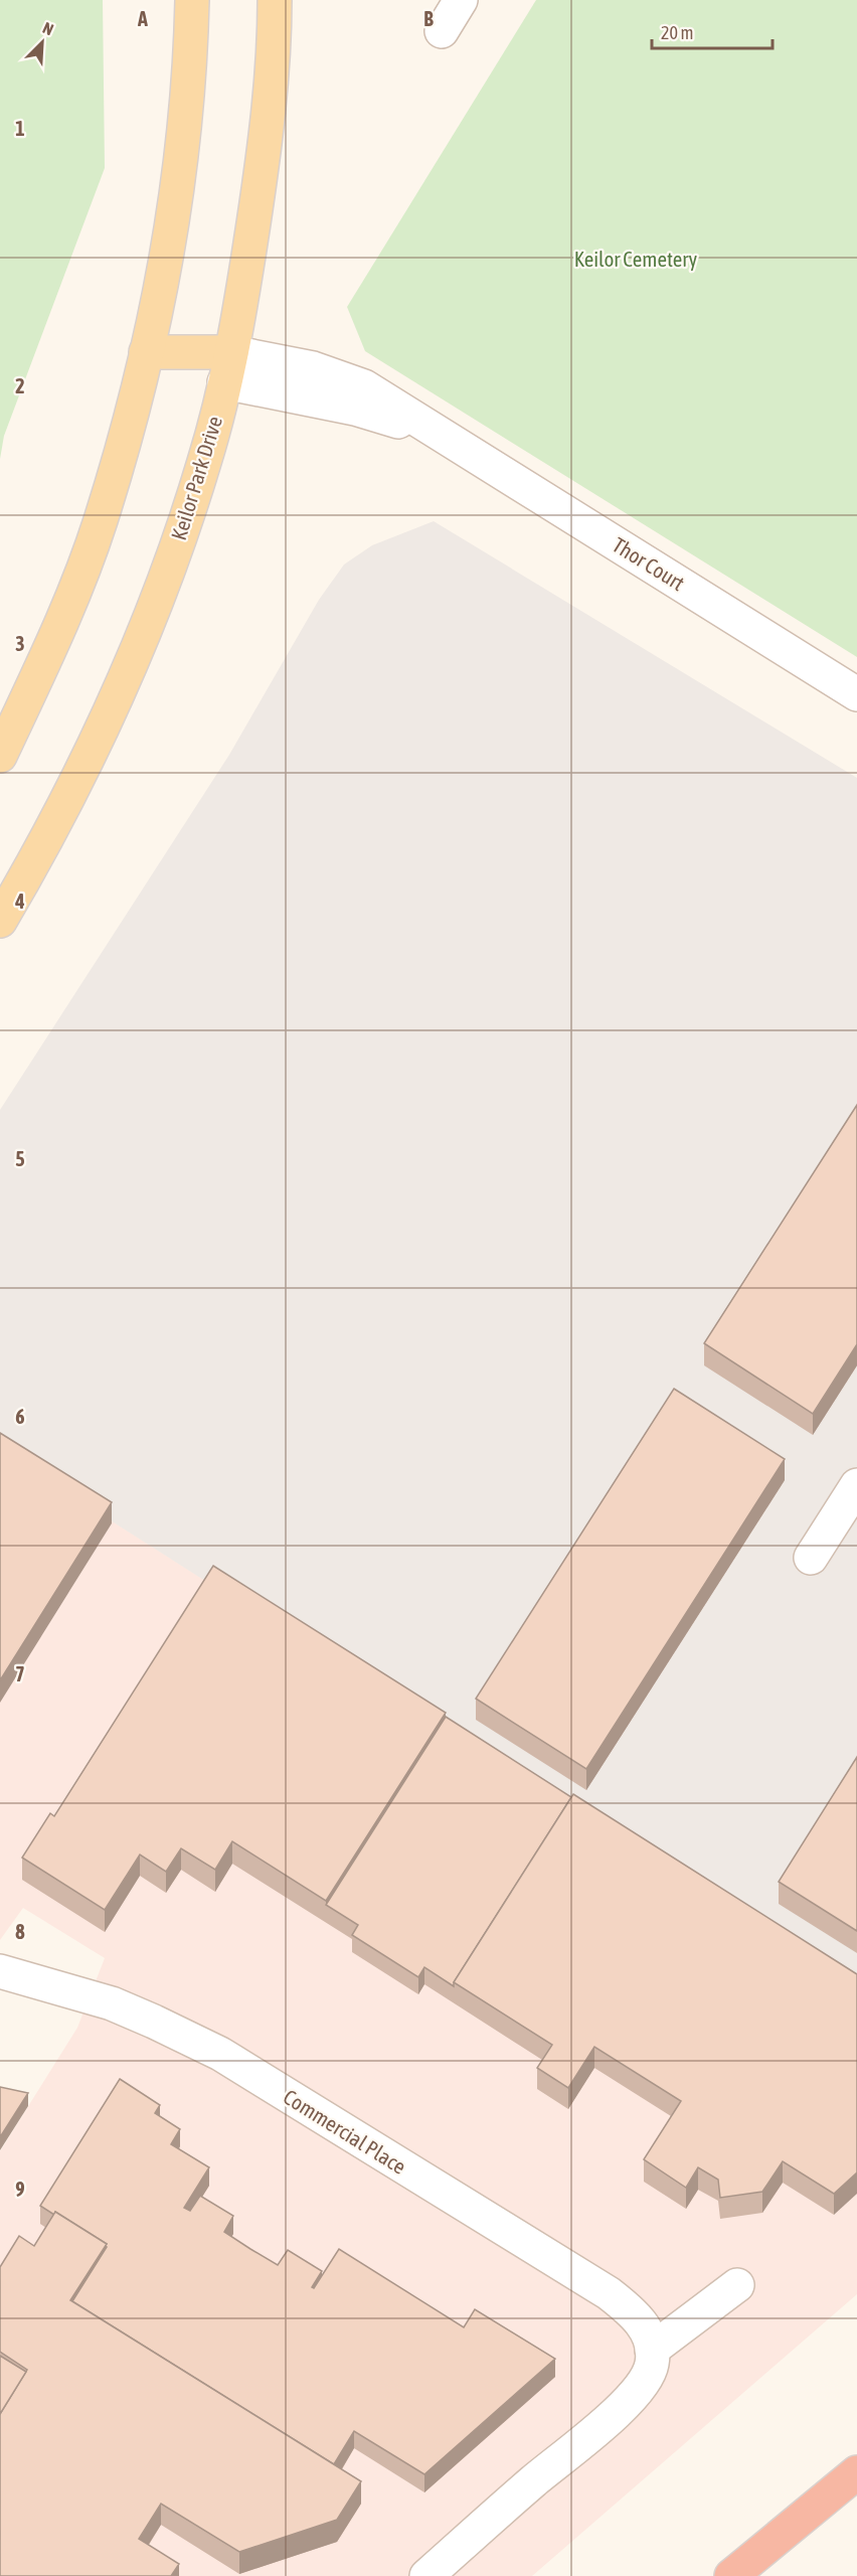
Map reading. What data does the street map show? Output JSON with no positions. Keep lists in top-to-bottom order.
{
  "streets": {
    "main road": ["Keilor Park Drive"],
    "street": ["Thor Court", "Commercial Place"]
  },
  "crossings": [
    ["Keilor Park Drive", "Thor Court"]
  ],
  "parks": ["Keilor Cemetery"],
  "scale_bar": "20 m",
  "north": "top right",
  "grid": {
    "columns": ["A", "B"],
    "rows": [
      "1",
      "2",
      "3",
      "4",
      "5",
      "6",
      "7",
      "8",
      "9"
    ]
  }
}
